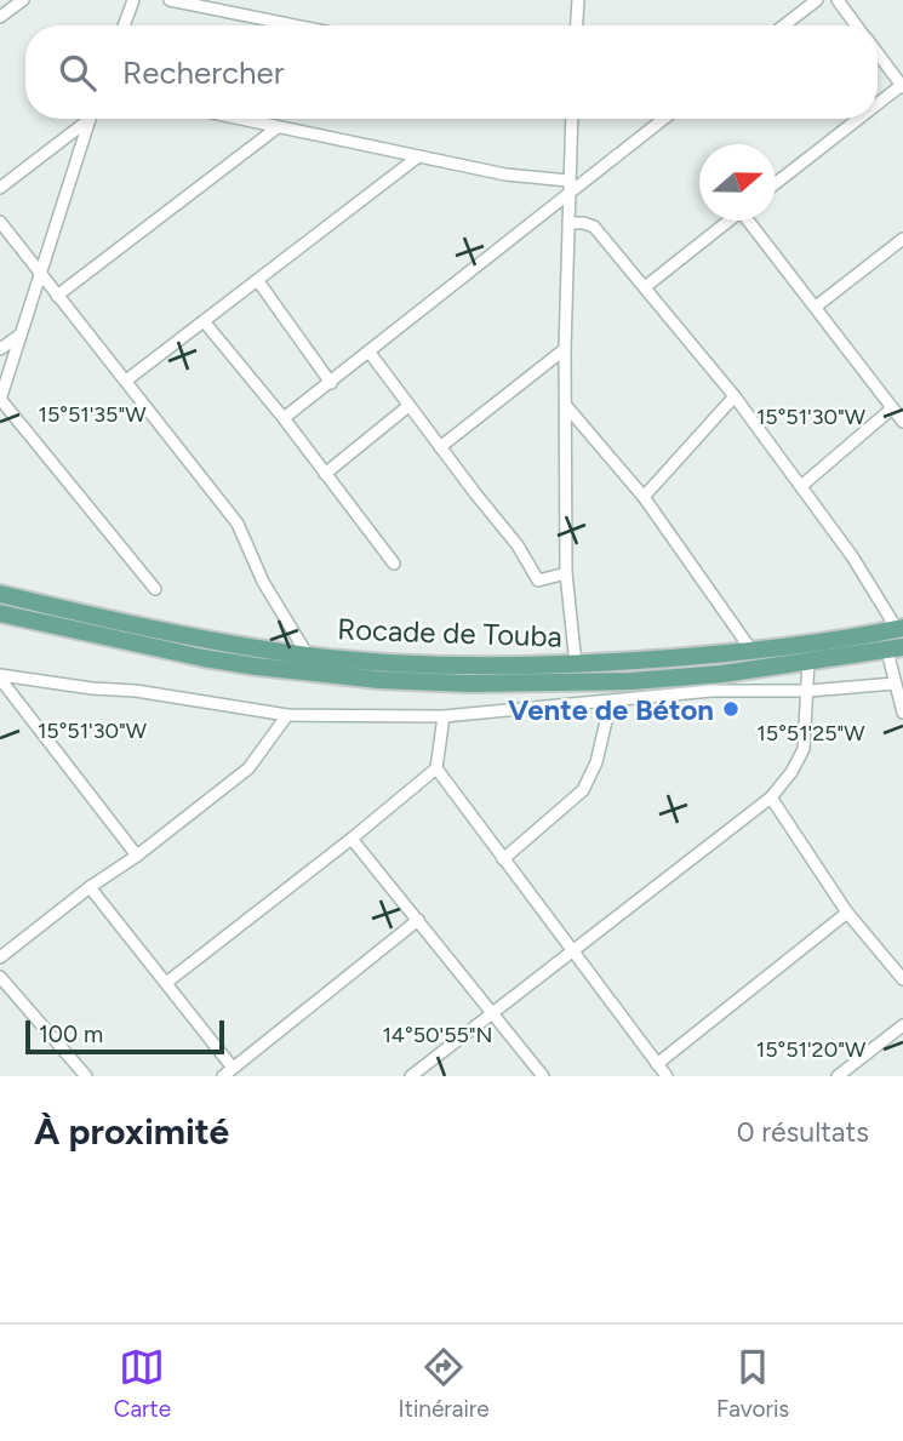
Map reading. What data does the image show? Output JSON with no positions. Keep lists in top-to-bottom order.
{
  "streets": {
    "main road": ["Rocade de Touba"]
  },
  "places": ["Vente de Béton"],
  "scale_bar": "100 m",
  "north": "right",
  "page": {
    "search": "Rechercher",
    "scale": "100 m",
    "heading": ["À proximité", "0 résultats"],
    "nav": ["Carte", "Itinéraire", "Favoris"]
  },
  "coordinates": [
    "15°51'35\"W",
    "15°51'30\"W",
    "15°51'25\"W",
    "14°50'55\"N",
    "15°51'20\"W"
  ]
}
